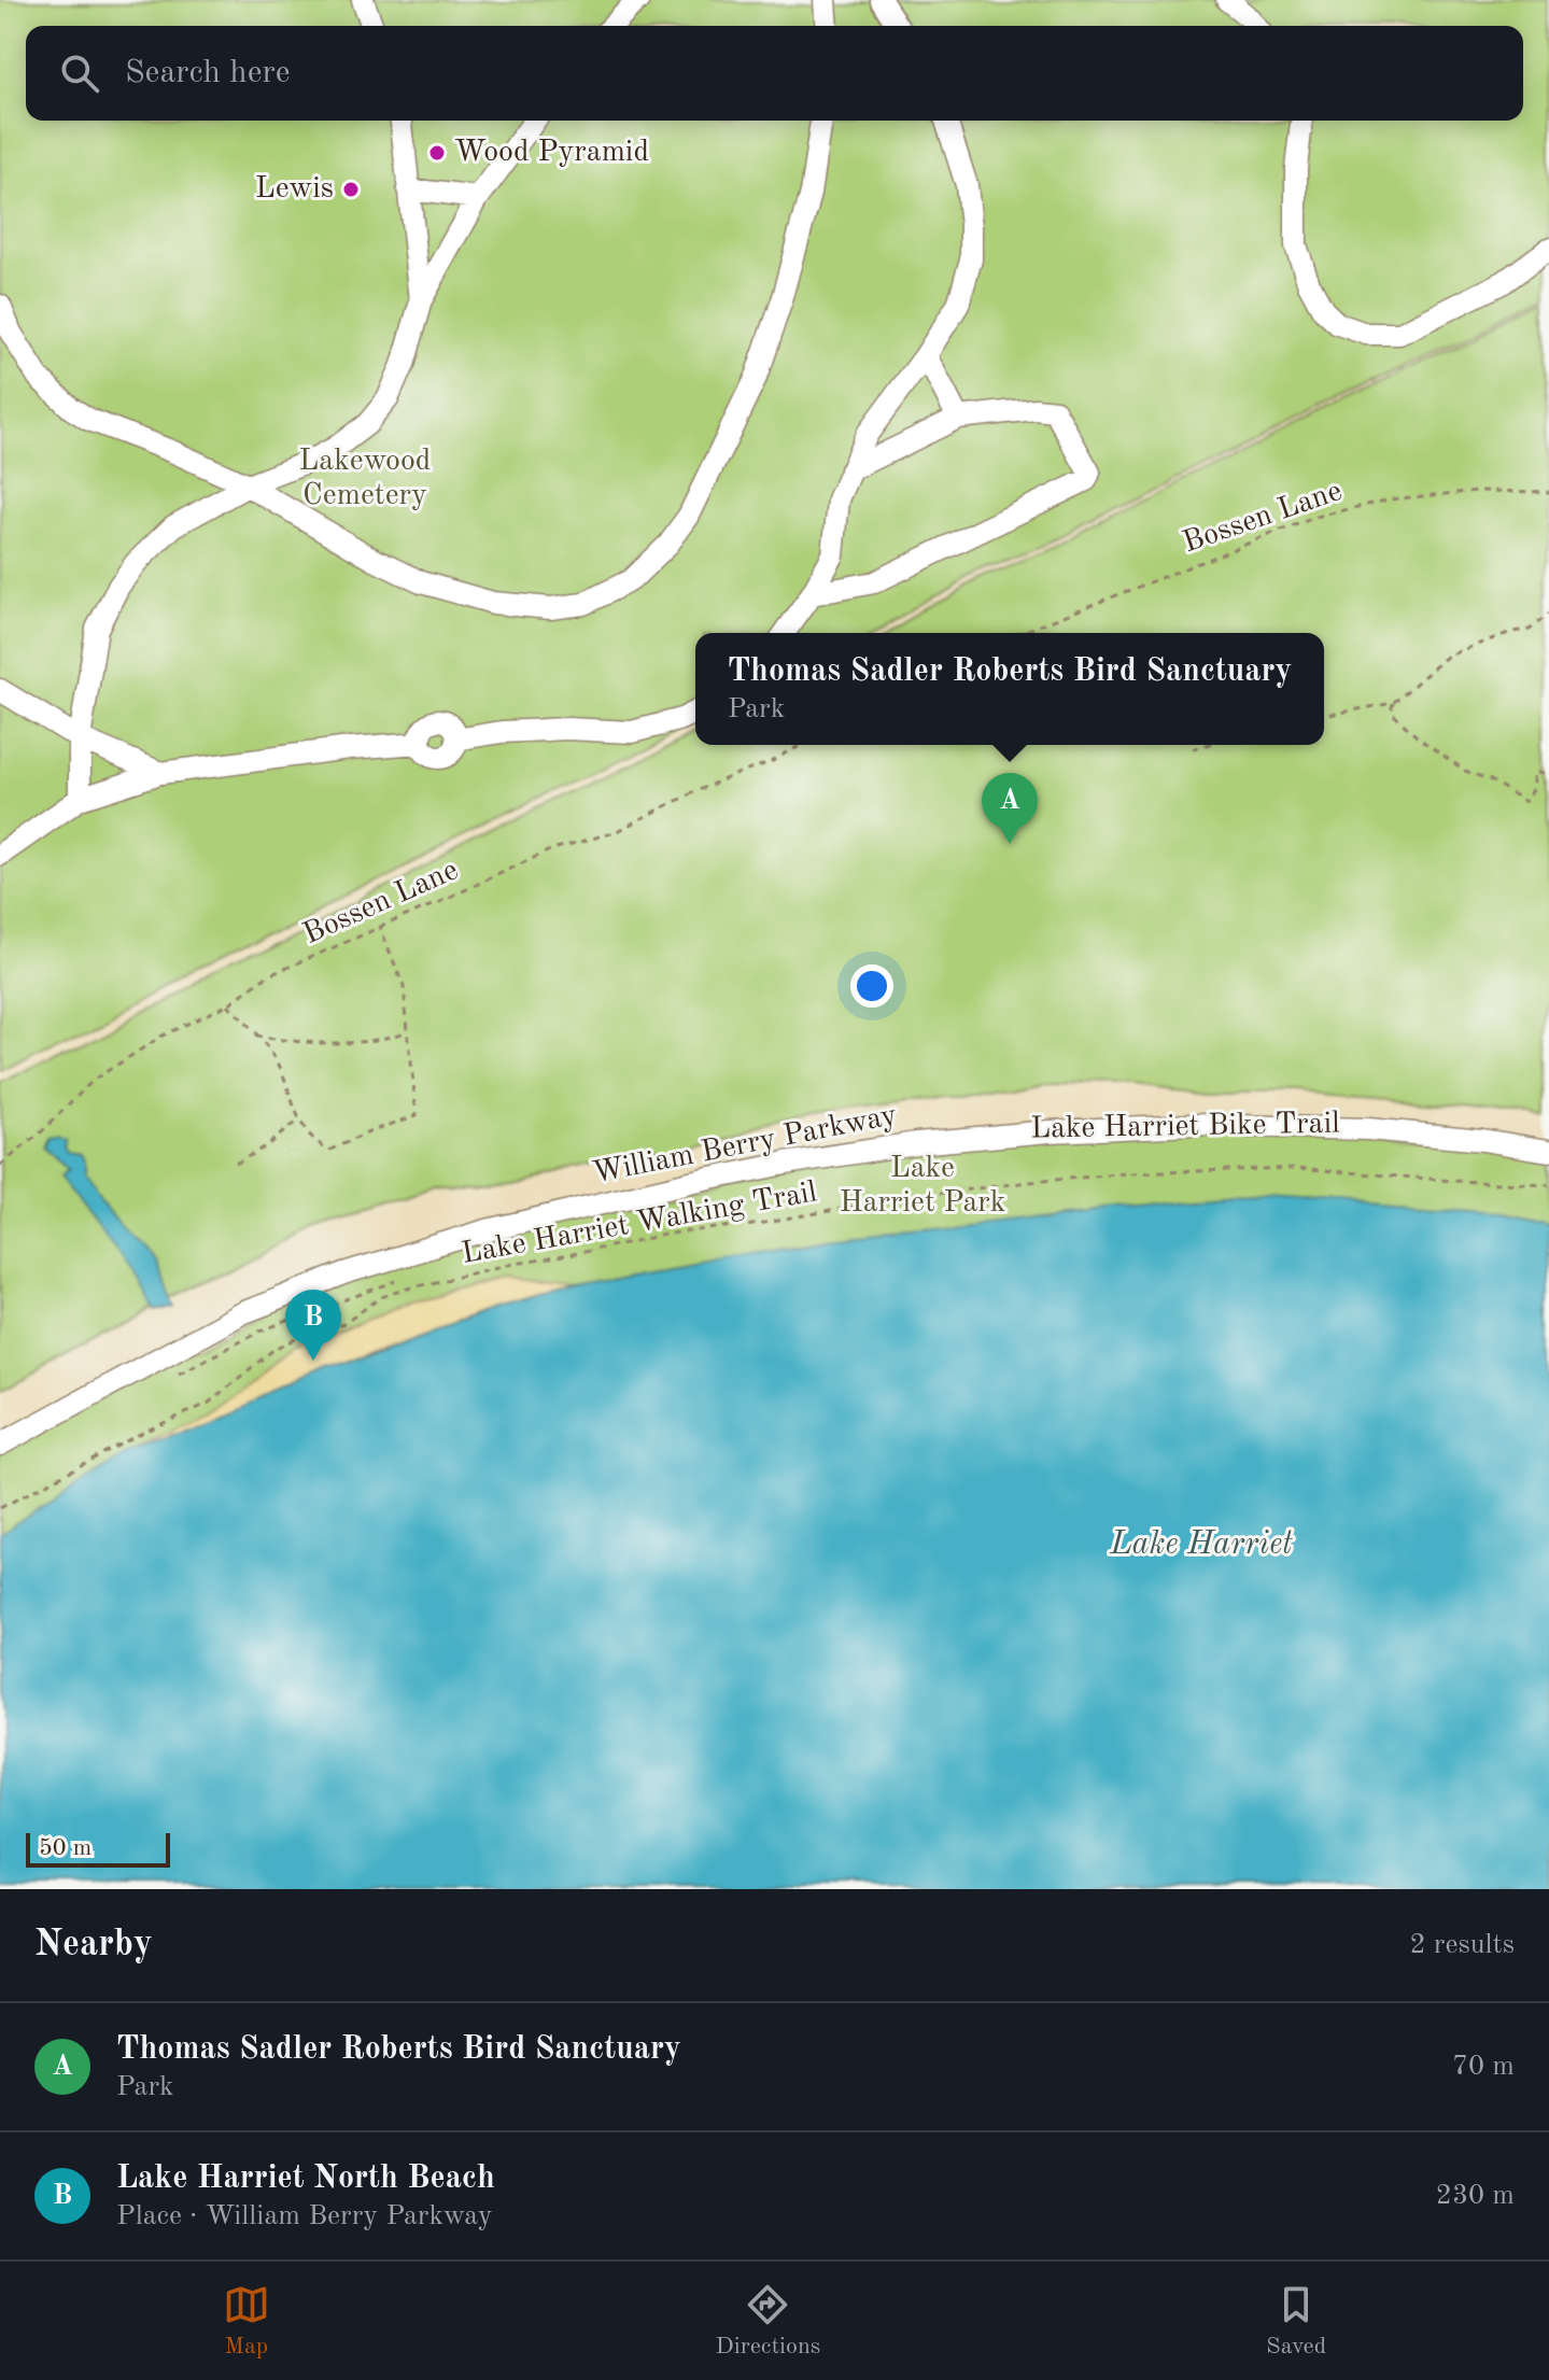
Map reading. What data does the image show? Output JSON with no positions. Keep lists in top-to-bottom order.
{
  "streets": {
    "street": ["William Berry Parkway"],
    "path": ["Bossen Lane", "Lake Harriet Walking Trail"]
  },
  "water": ["Lake Harriet"],
  "parks": ["Lakewood Cemetery", "Lake Harriet Park"],
  "places": ["Wood Pyramid", "Lewis"],
  "scale_bar": "50 m",
  "page": {
    "search": "Search here",
    "popup": ["Thomas Sadler Roberts Bird Sanctuary", "Park"],
    "pins": ["A", "B"],
    "scale": "50 m",
    "heading": ["Nearby", "2 results"],
    "list": [
      {
        "mark": "A",
        "name": "Thomas Sadler Roberts Bird Sanctuary",
        "note": "Park",
        "value": "70 m"
      },
      {
        "mark": "B",
        "name": "Lake Harriet North Beach",
        "note": "Place · William Berry Parkway",
        "value": "230 m"
      }
    ],
    "nav": ["Map", "Directions", "Saved"]
  }
}
